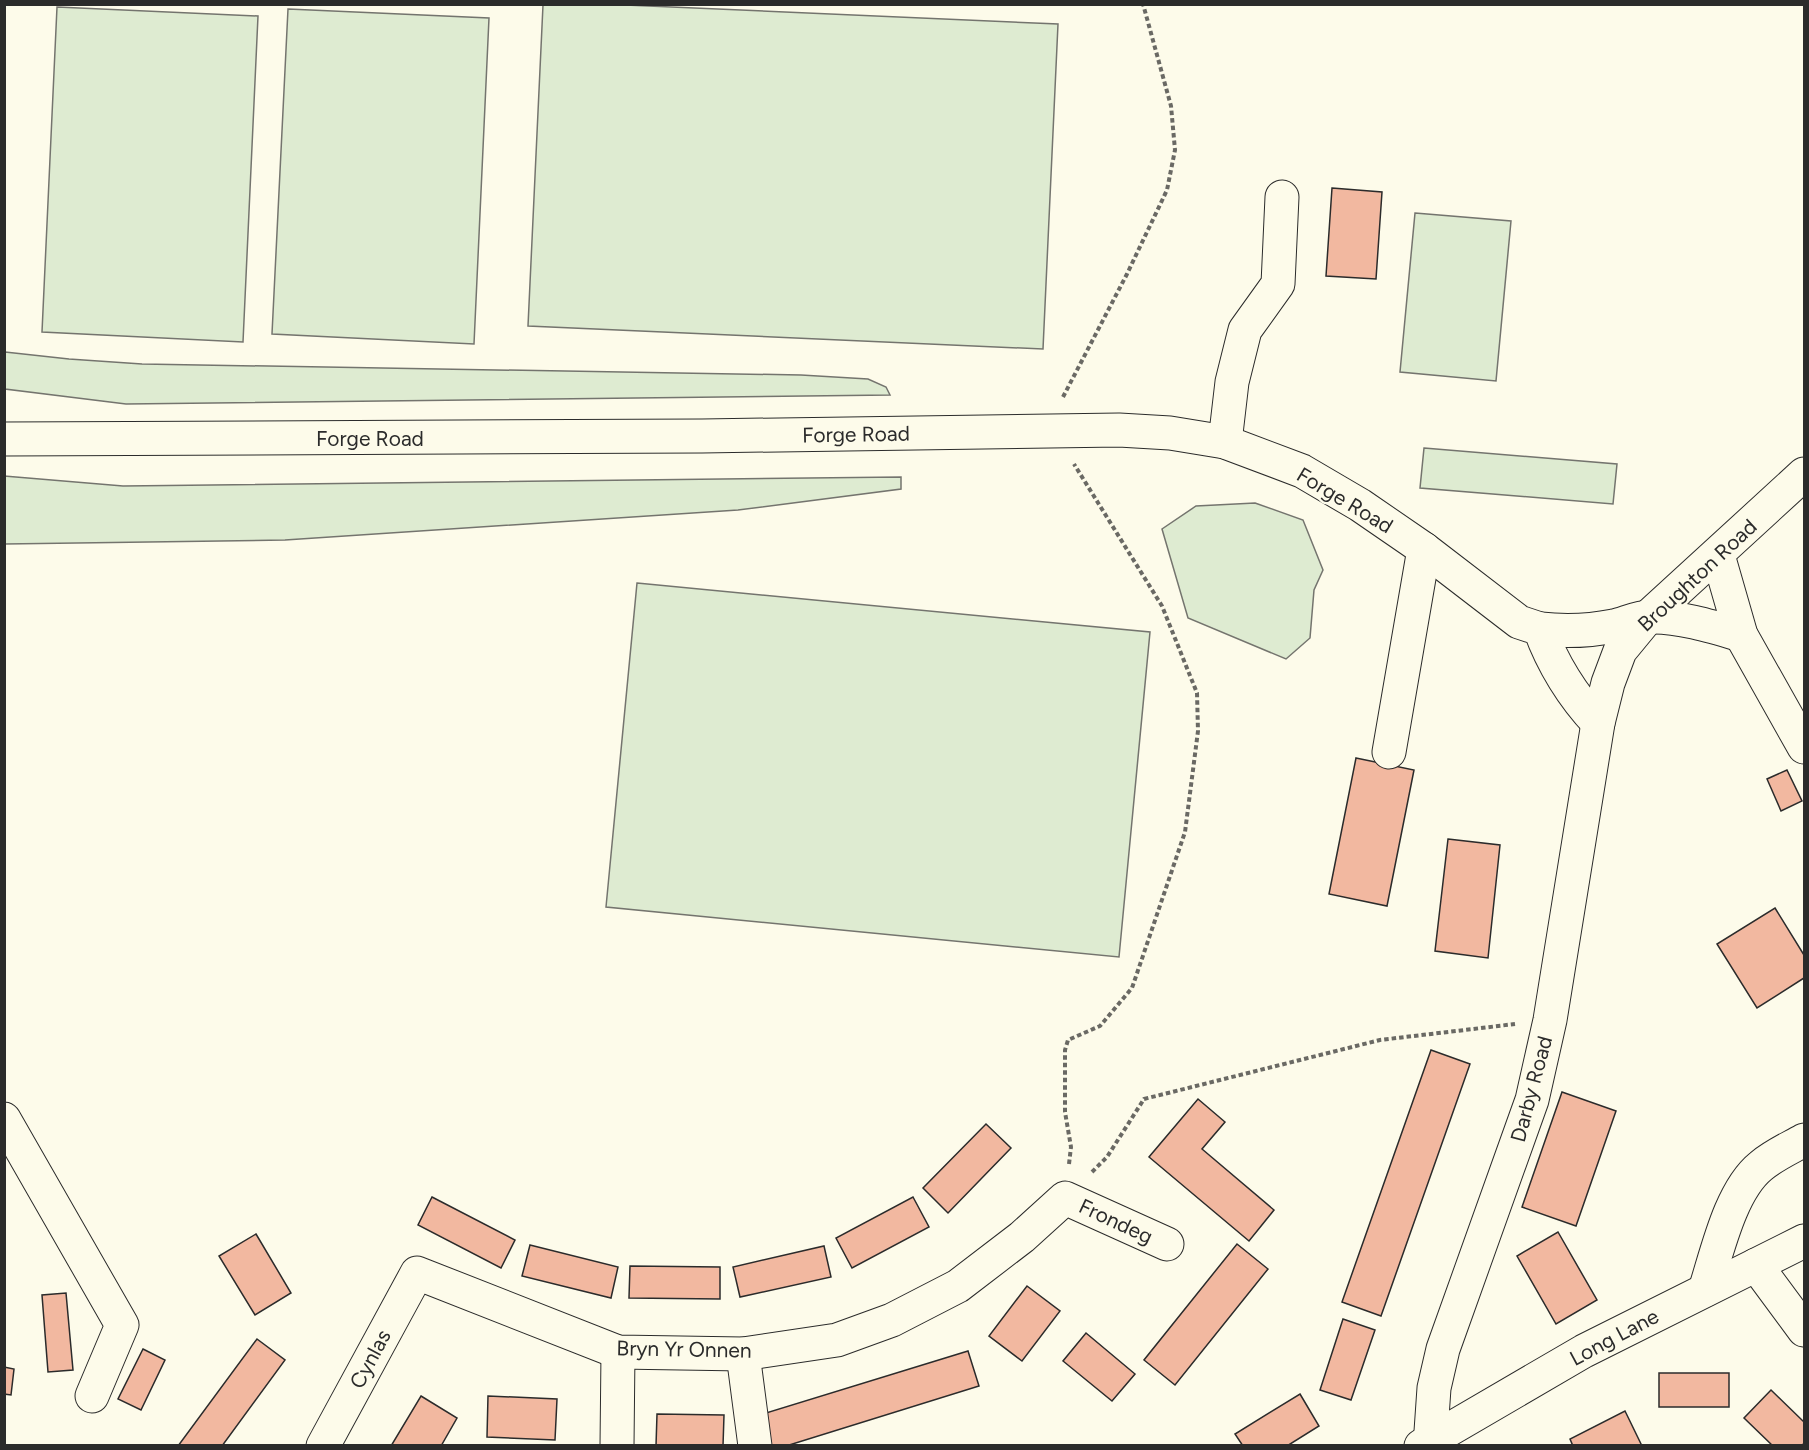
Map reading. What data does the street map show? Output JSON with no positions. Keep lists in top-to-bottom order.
{
  "streets": {
    "street": [
      "Forge Road",
      "Broughton Road",
      "Darby Road",
      "Frondeg",
      "Long Lane",
      "Bryn Yr Onnen",
      "Cynlas"
    ]
  },
  "crossings": [
    ["Forge Road", "Broughton Road"],
    ["Broughton Road", "Darby Road"],
    ["Darby Road", "Long Lane"],
    ["Frondeg", "Bryn Yr Onnen"],
    ["Bryn Yr Onnen", "Cynlas"]
  ]
}
